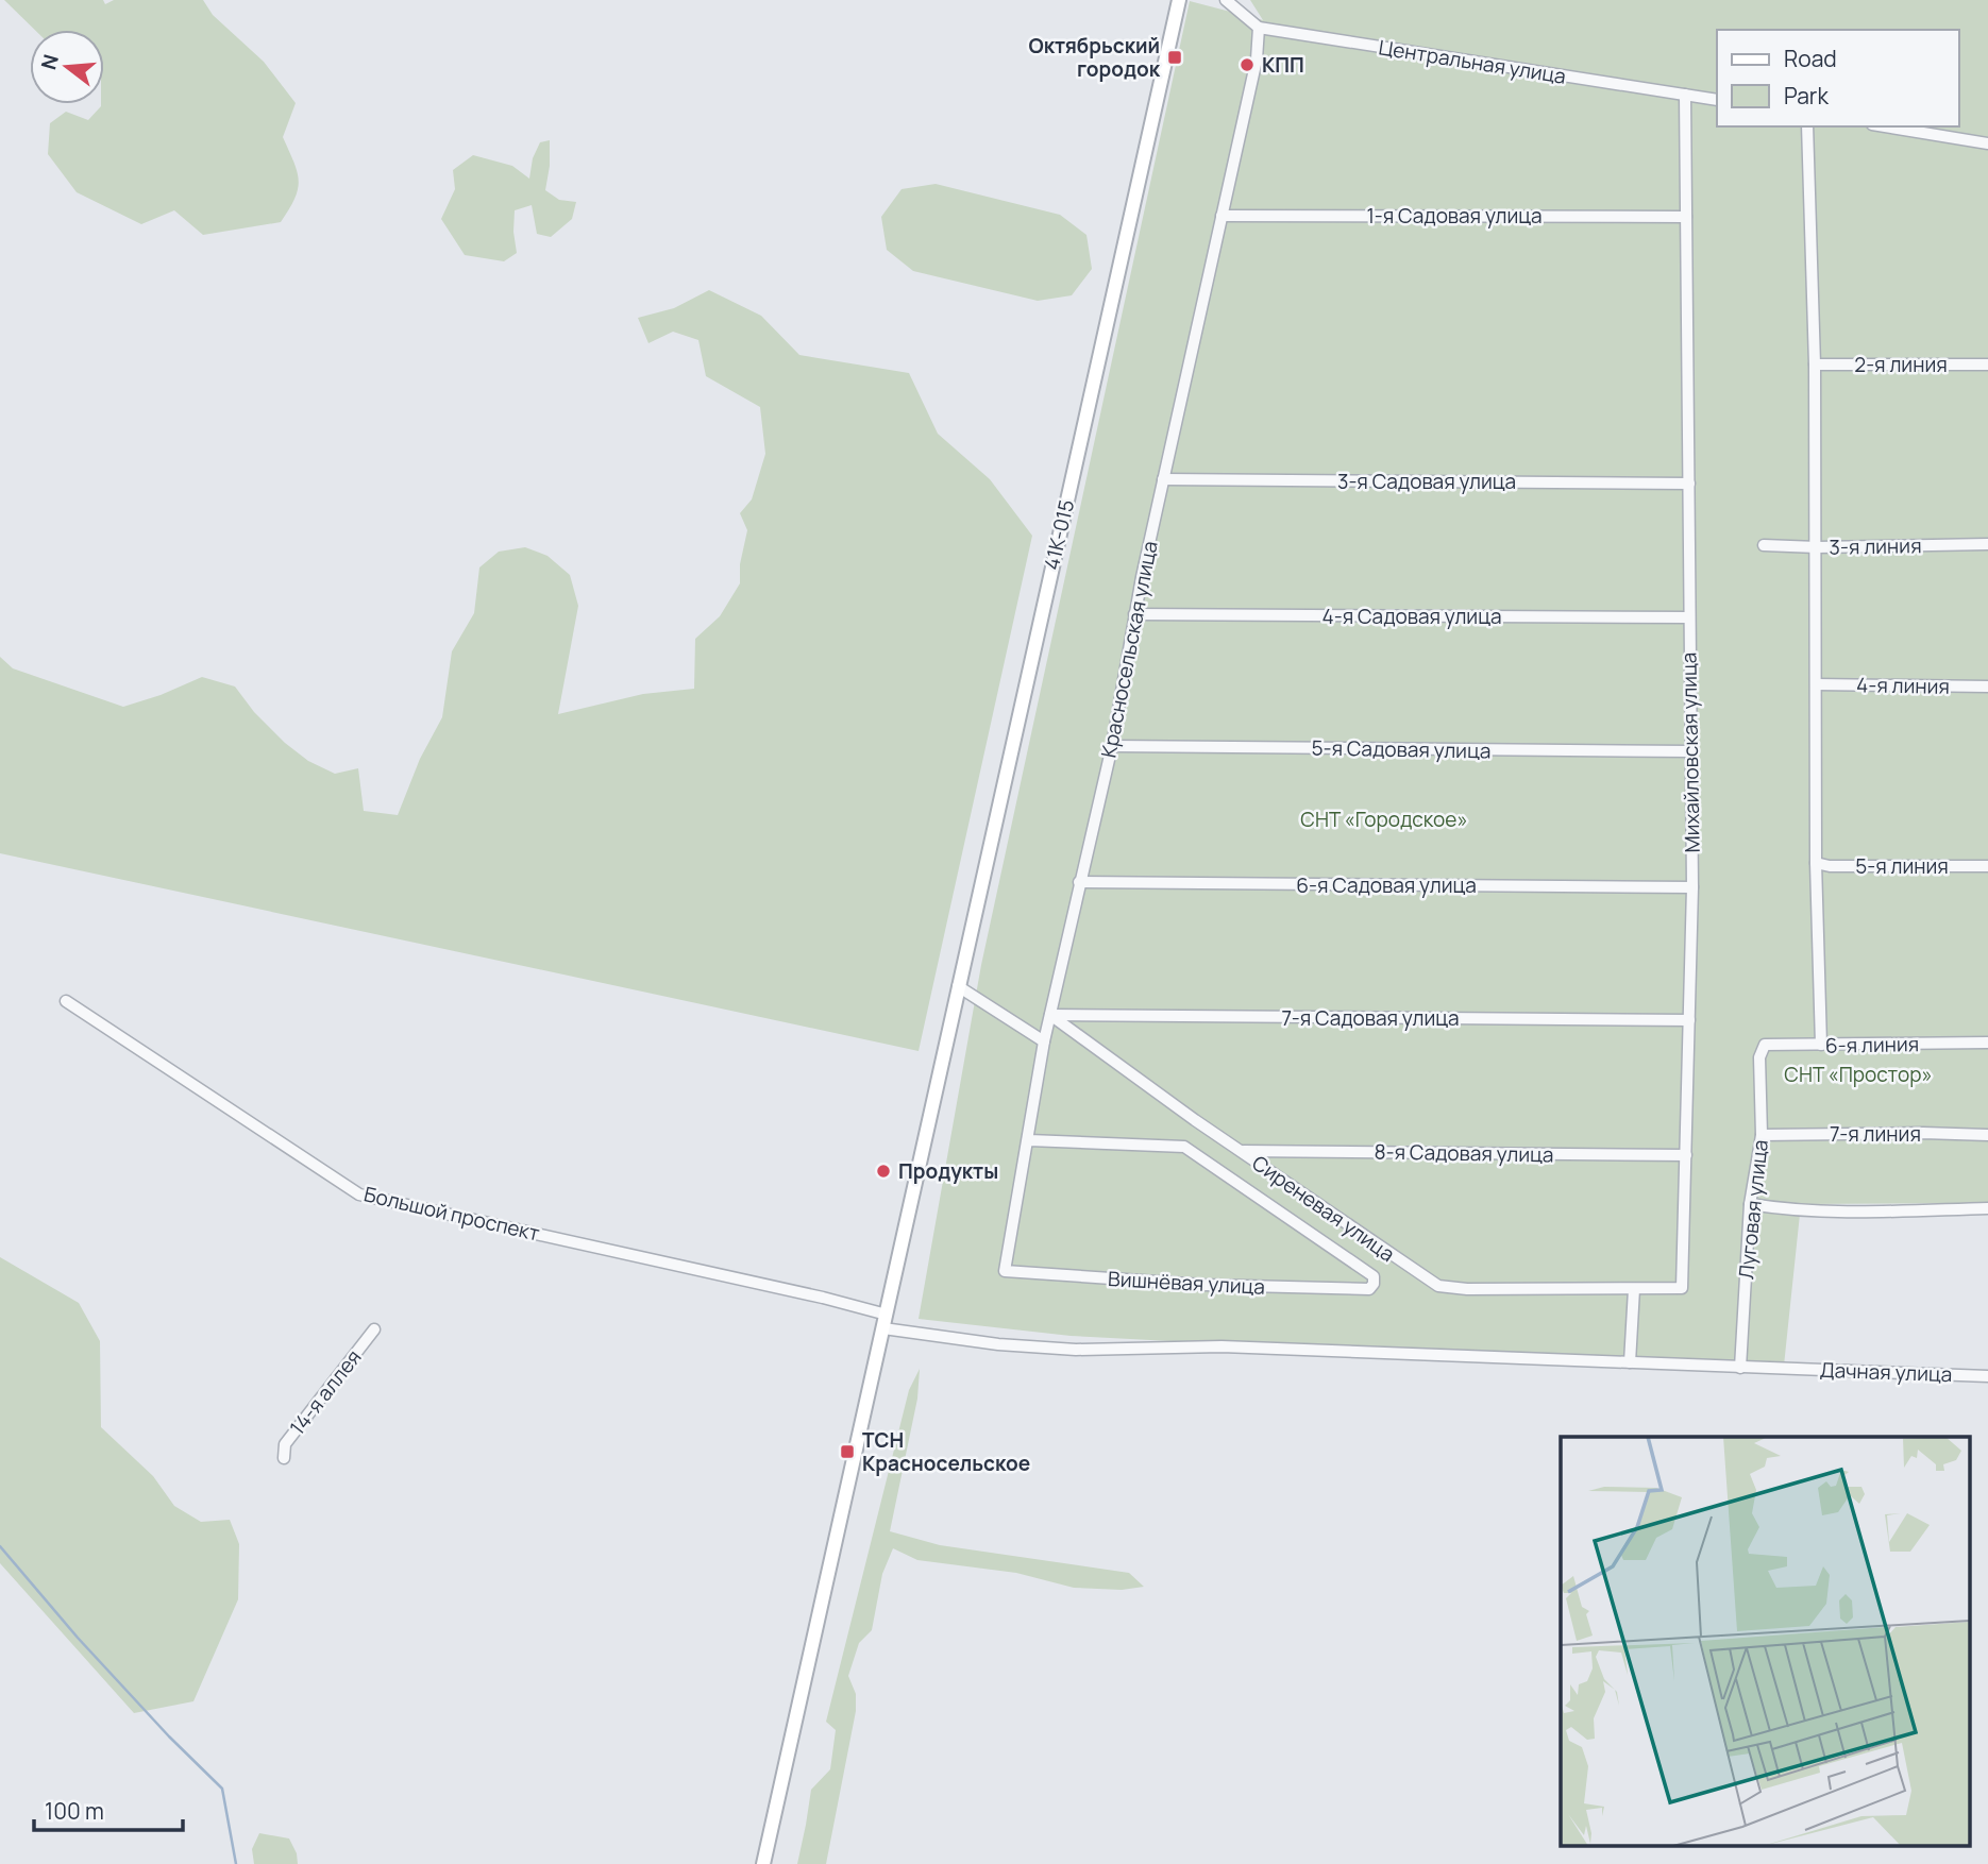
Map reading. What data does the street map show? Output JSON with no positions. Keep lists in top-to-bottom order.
{
  "streets": {
    "main road": ["41К-015"],
    "street": [
      "Центральная улица",
      "1-я Садовая улица",
      "2-я линия",
      "3-я Садовая улица",
      "3-я линия",
      "4-я Садовая улица",
      "Красносельская улица",
      "4-я линия",
      "5-я Садовая улица",
      "Михайловская улица",
      "5-я линия",
      "6-я Садовая улица",
      "7-я Садовая улица",
      "6-я линия",
      "7-я линия",
      "8-я Садовая улица",
      "Сиреневая улица",
      "Луговая улица",
      "Большой проспект",
      "Вишнёвая улица",
      "Дачная улица",
      "14-я аллея"
    ]
  },
  "crossings": [
    ["Центральная улица", "Красносельская улица"],
    ["Центральная улица", "Михайловская улица"],
    ["1-я Садовая улица", "Красносельская улица"],
    ["1-я Садовая улица", "Михайловская улица"],
    ["3-я Садовая улица", "Красносельская улица"],
    ["3-я Садовая улица", "Михайловская улица"],
    ["41К-015", "Большой проспект"],
    ["4-я Садовая улица", "Красносельская улица"],
    ["4-я Садовая улица", "Михайловская улица"],
    ["Красносельская улица", "5-я Садовая улица"],
    ["Красносельская улица", "6-я Садовая улица"],
    ["Красносельская улица", "7-я Садовая улица"],
    ["Красносельская улица", "Сиреневая улица"],
    ["Красносельская улица", "Вишнёвая улица"],
    ["5-я Садовая улица", "Михайловская улица"],
    ["Михайловская улица", "6-я Садовая улица"],
    ["Михайловская улица", "7-я Садовая улица"],
    ["Михайловская улица", "8-я Садовая улица"],
    ["Михайловская улица", "Сиреневая улица"],
    ["7-я Садовая улица", "Сиреневая улица"],
    ["6-я линия", "Луговая улица"],
    ["7-я линия", "Луговая улица"],
    ["8-я Садовая улица", "Сиреневая улица"],
    ["Луговая улица", "Дачная улица"],
    ["Большой проспект", "Дачная улица"]
  ],
  "parks": ["СНТ «Городское»", "СНТ «Простор»"],
  "places": {
    "transit": ["Октябрьский городок", "ТСН Красносельское"],
    "other": ["КПП", "Продукты"]
  },
  "legend": ["Road", "Park"],
  "scale_bar": "100 m",
  "north": "left"
}
